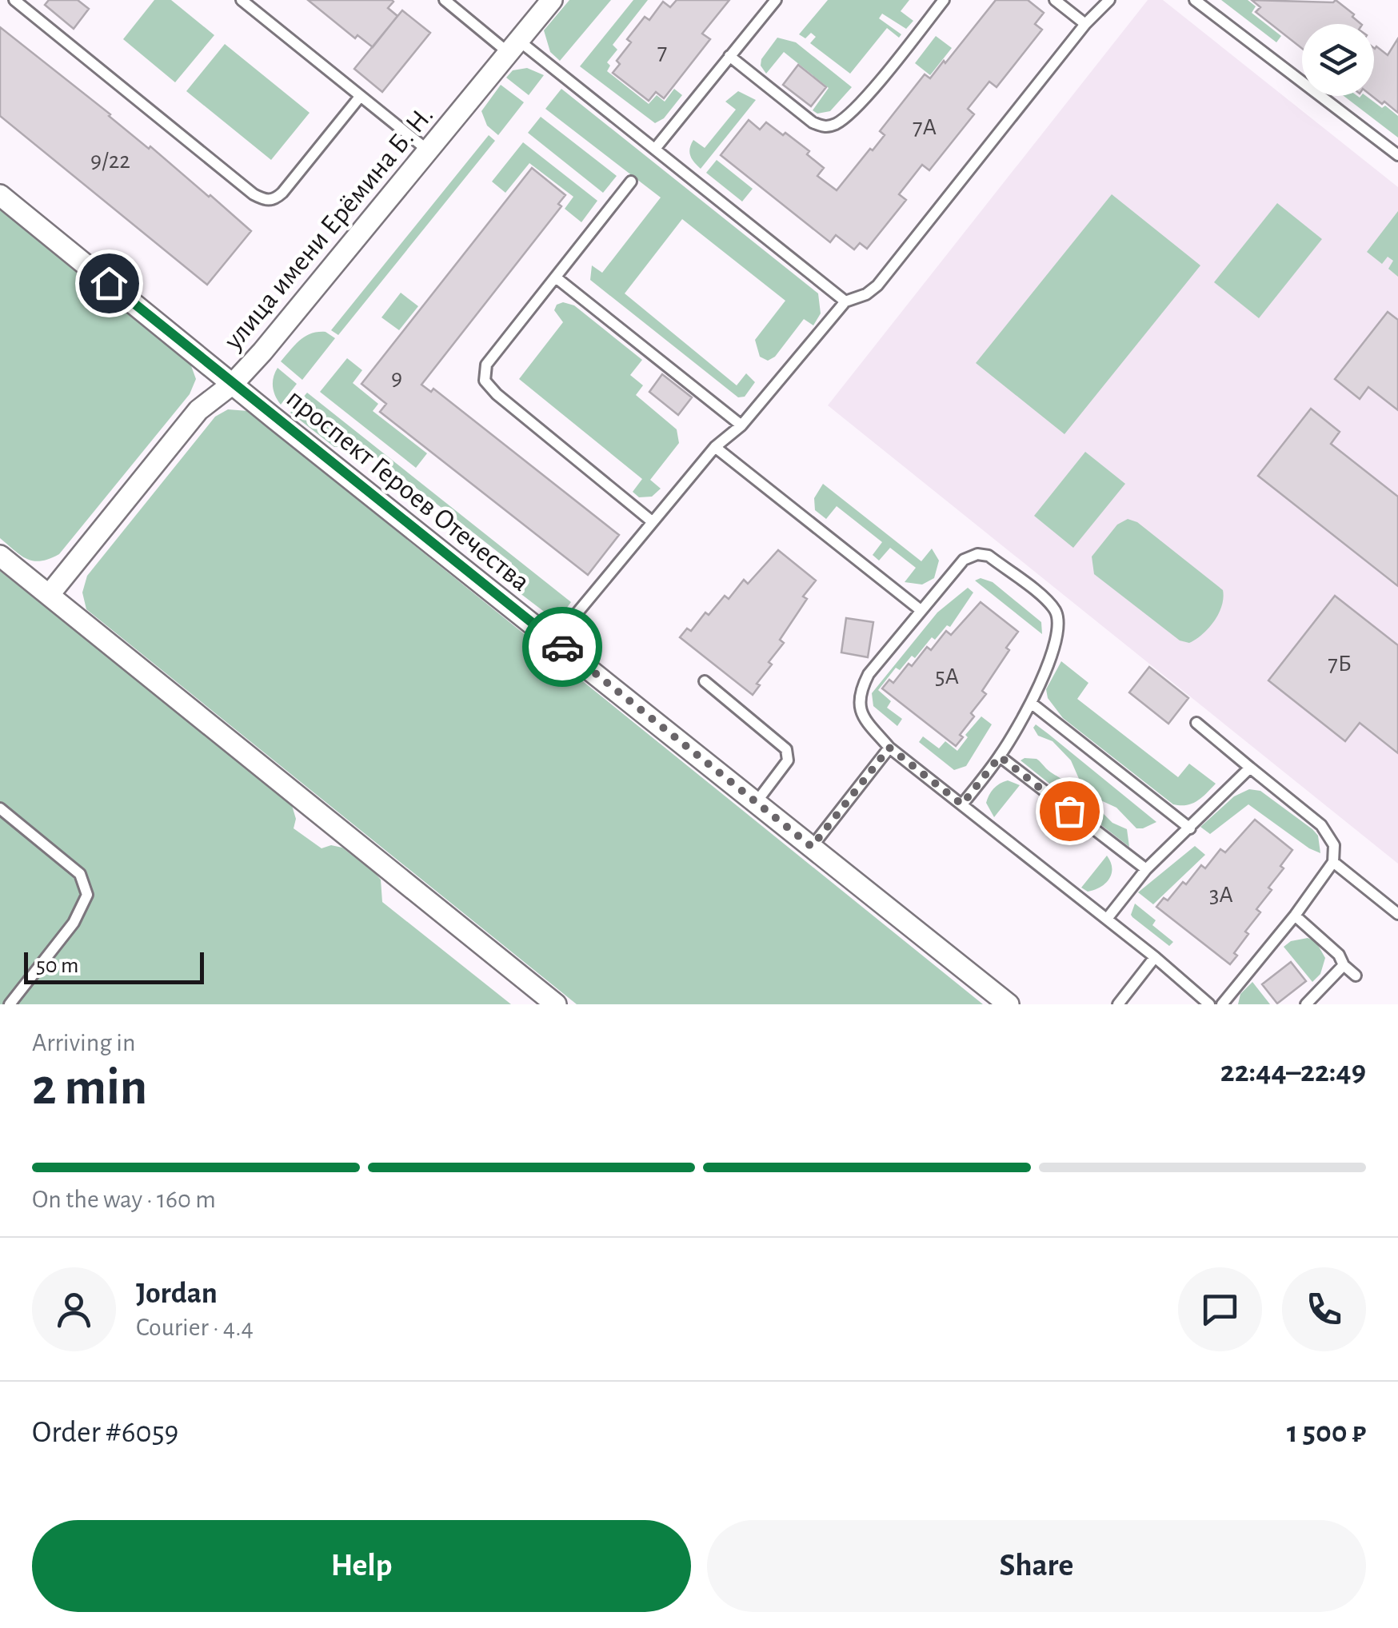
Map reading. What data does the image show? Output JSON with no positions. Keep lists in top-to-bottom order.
{
  "streets": {
    "street": ["улица имени Ерёмина Б. Н.", "проспект Героев Отечества"]
  },
  "crossings": [
    ["улица имени Ерёмина Б. Н.", "проспект Героев Отечества"]
  ],
  "house_numbers": [
    "7",
    "7А",
    "9/22",
    "9",
    "7Б",
    "5А",
    "3А"
  ],
  "scale_bar": "50 m",
  "page": {
    "scale": "50 m",
    "heading": ["2 min", "Arriving in", "22:44–22:49"],
    "panel": [
      "Jordan",
      "Courier · 4.4",
      "Order #6059",
      "1 500 ₽"
    ],
    "bar": "On the way · 160 m",
    "buttons": ["Help", "Share"]
  }
}
